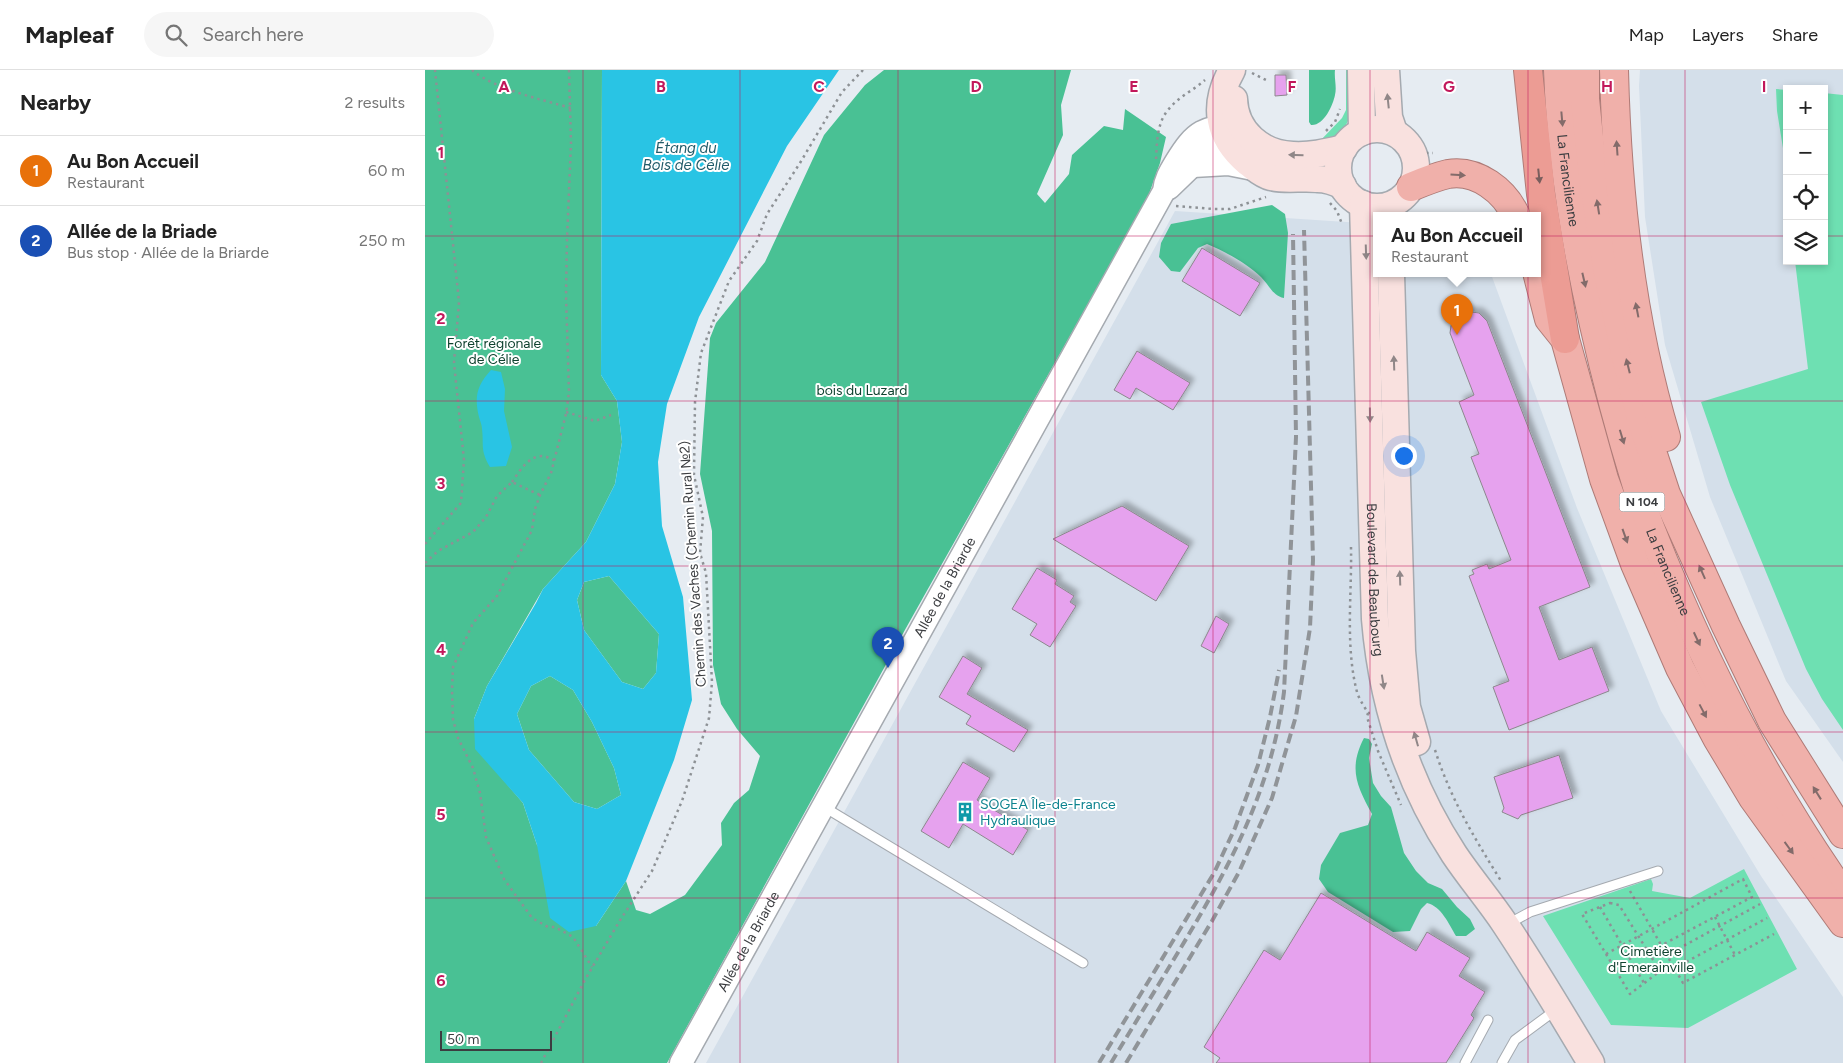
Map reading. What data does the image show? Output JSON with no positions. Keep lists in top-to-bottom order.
{
  "streets": {
    "highway": ["La Francilienne", "N 104"],
    "main road": ["Boulevard de Beaubourg"],
    "street": ["Allée de la Briarde"],
    "path": ["Chemin des Vaches (Chemin Rural №2)"]
  },
  "water": ["Étang du Bois de Célie"],
  "parks": ["Forêt régionale de Célie", "bois du Luzard", "Cimetière d'Emerainville"],
  "places": {
    "building": ["SOGEA Île-de-France Hydraulique"]
  },
  "scale_bar": "50 m",
  "page": {
    "header": "Mapleaf",
    "search": "Search here",
    "nav": ["Map", "Layers", "Share"],
    "heading": ["Nearby", "2 results"],
    "map_buttons": ["+", "−"],
    "list": [
      {
        "mark": "1",
        "name": "Au Bon Accueil",
        "note": "Restaurant",
        "value": "60 m"
      },
      {
        "mark": "2",
        "name": "Allée de la Briade",
        "note": "Bus stop · Allée de la Briarde",
        "value": "250 m"
      }
    ],
    "popup": ["Au Bon Accueil", "Restaurant"],
    "pins": ["1", "2"],
    "scale": "50 m"
  },
  "grid": {
    "columns": [
      "A",
      "B",
      "C",
      "D",
      "E",
      "F",
      "G",
      "H",
      "I"
    ],
    "rows": [
      "1",
      "2",
      "3",
      "4",
      "5",
      "6"
    ]
  }
}
